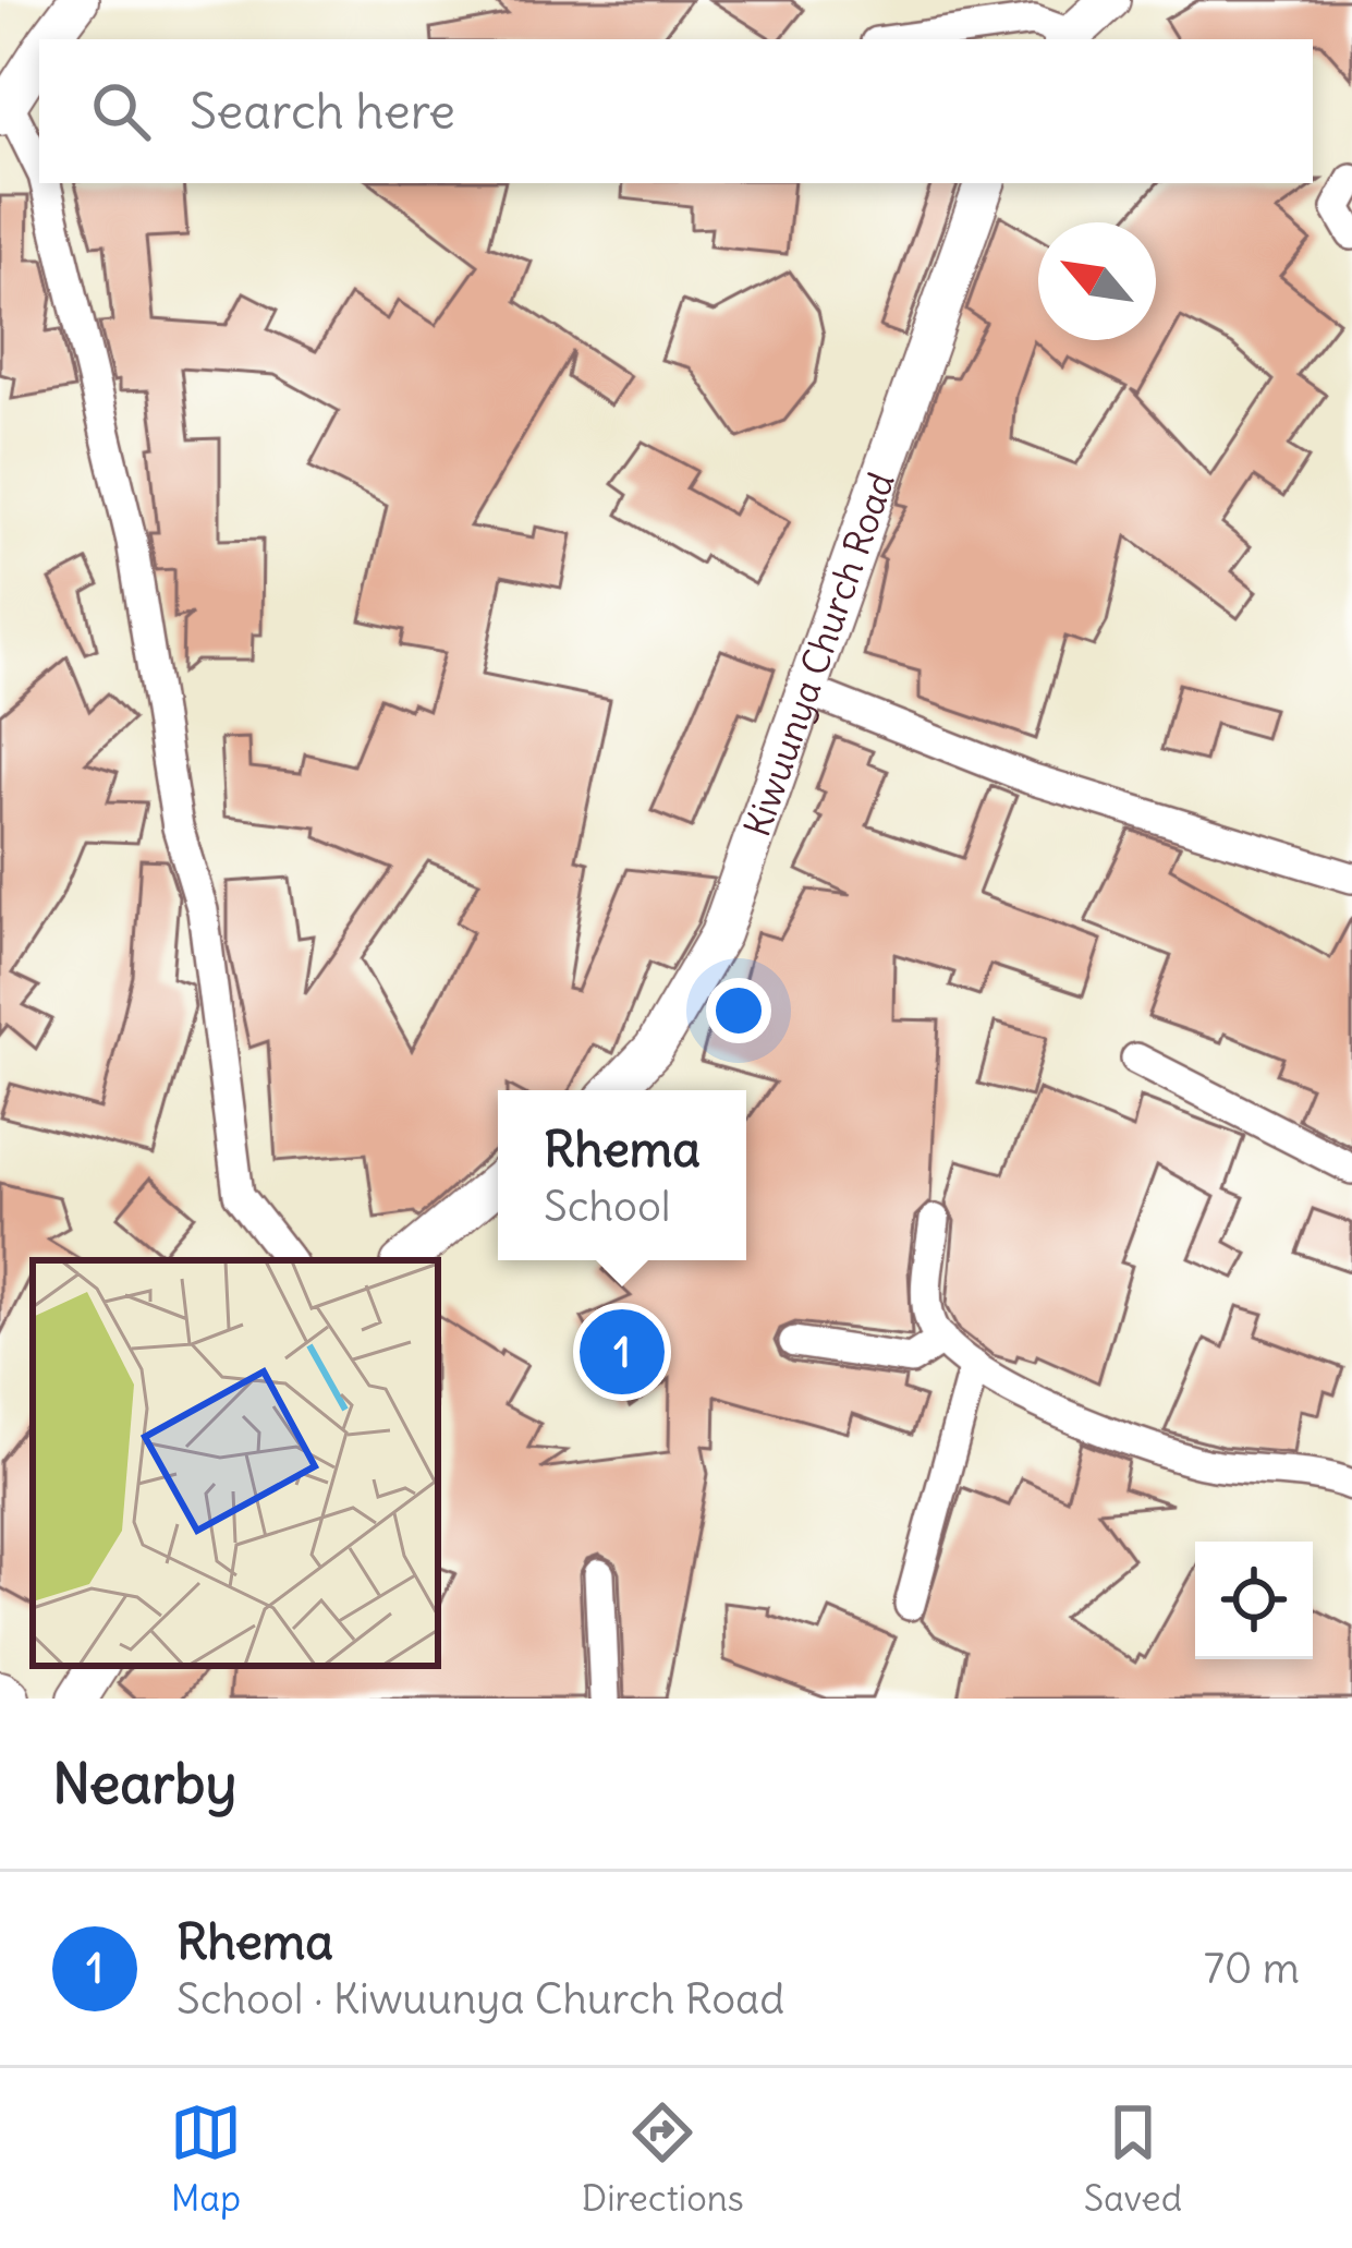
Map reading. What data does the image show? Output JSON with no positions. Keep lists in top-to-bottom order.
{
  "streets": {
    "street": ["Kiwuunya Church Road"]
  },
  "north": "top left",
  "page": {
    "search": "Search here",
    "popup": ["Rhema", "School"],
    "pins": "1",
    "heading": "Nearby",
    "list": [
      {
        "mark": "1",
        "name": "Rhema",
        "note": "School · Kiwuunya Church Road",
        "value": "70 m"
      }
    ],
    "nav": ["Map", "Directions", "Saved"]
  }
}
